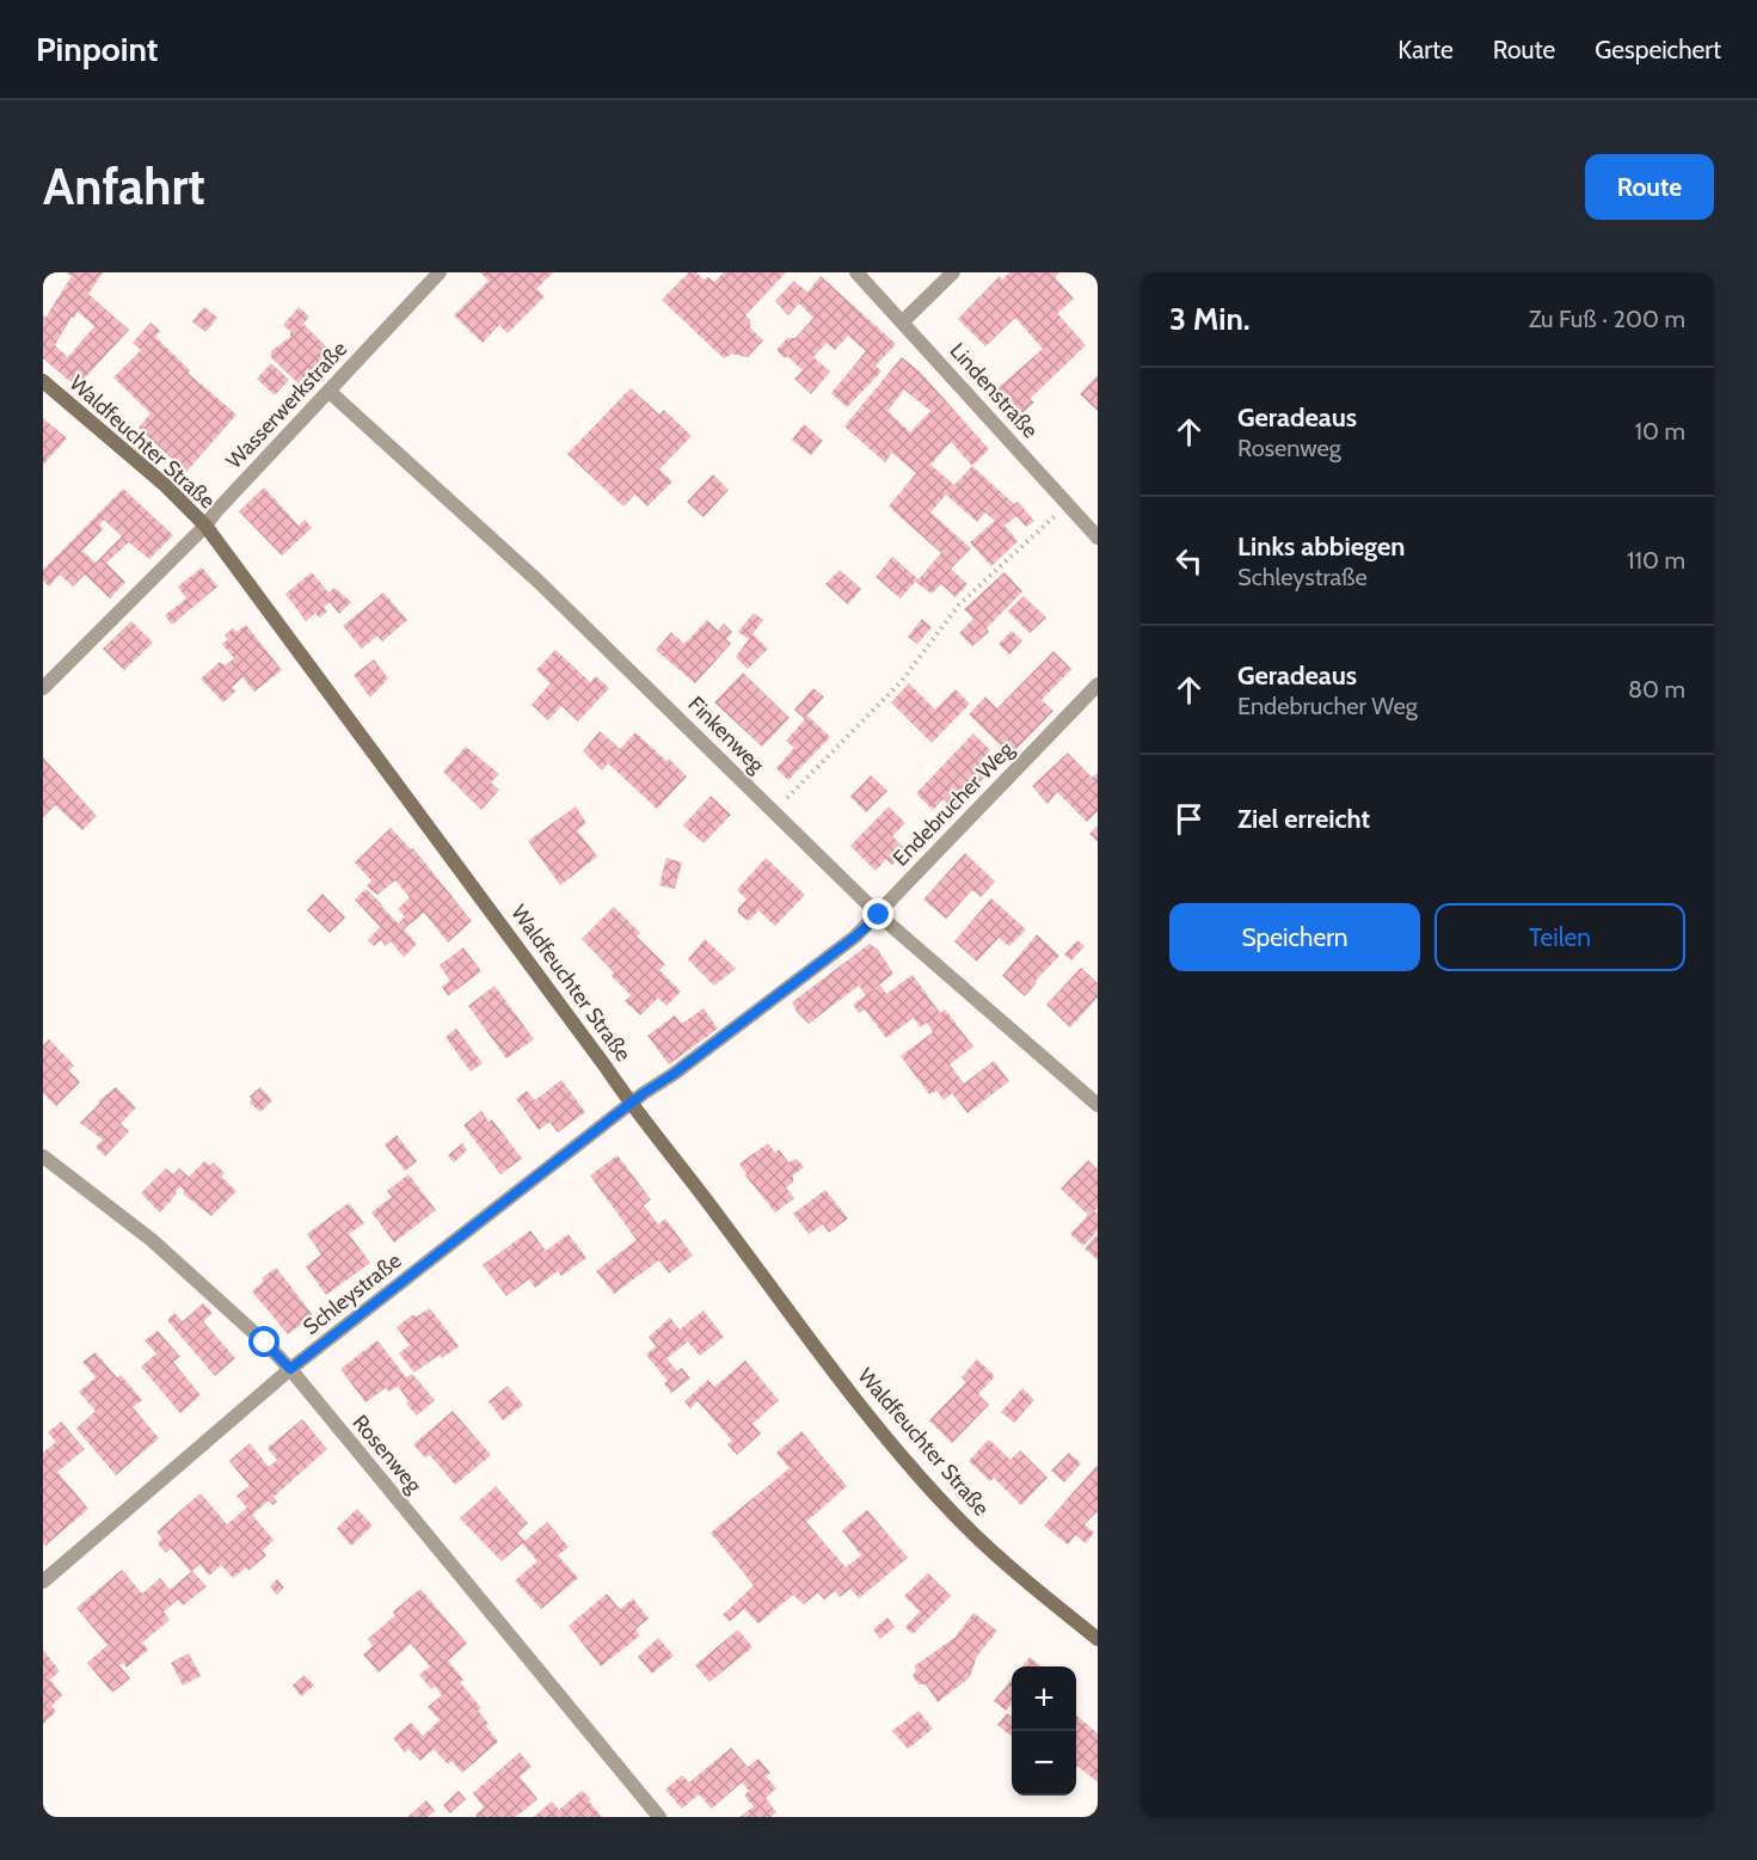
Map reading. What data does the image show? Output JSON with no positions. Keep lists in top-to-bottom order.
{
  "streets": {
    "street": [
      "Lindenstraße",
      "Wasserwerkstraße",
      "Waldfeuchter Straße",
      "Finkenweg",
      "Endebrucher Weg",
      "Schleystraße",
      "Rosenweg"
    ]
  },
  "crossings": [
    ["Wasserwerkstraße", "Waldfeuchter Straße"],
    ["Wasserwerkstraße", "Finkenweg"],
    ["Waldfeuchter Straße", "Endebrucher Weg"],
    ["Waldfeuchter Straße", "Schleystraße"],
    ["Finkenweg", "Endebrucher Weg"],
    ["Endebrucher Weg", "Schleystraße"],
    ["Schleystraße", "Rosenweg"]
  ],
  "page": {
    "header": "Pinpoint",
    "nav": ["Karte", "Route", "Gespeichert"],
    "buttons": [
      "Route",
      ["Speichern", "Teilen"]
    ],
    "title": "Anfahrt",
    "heading": ["3 Min.", "Zu Fuß · 200 m"],
    "list": [
      ["Geradeaus", "Rosenweg", "10 m"],
      ["Links abbiegen", "Schleystraße", "110 m"],
      ["Geradeaus", "Endebrucher Weg", "80 m"],
      "Ziel erreicht"
    ],
    "map_buttons": ["+", "−"]
  }
}
